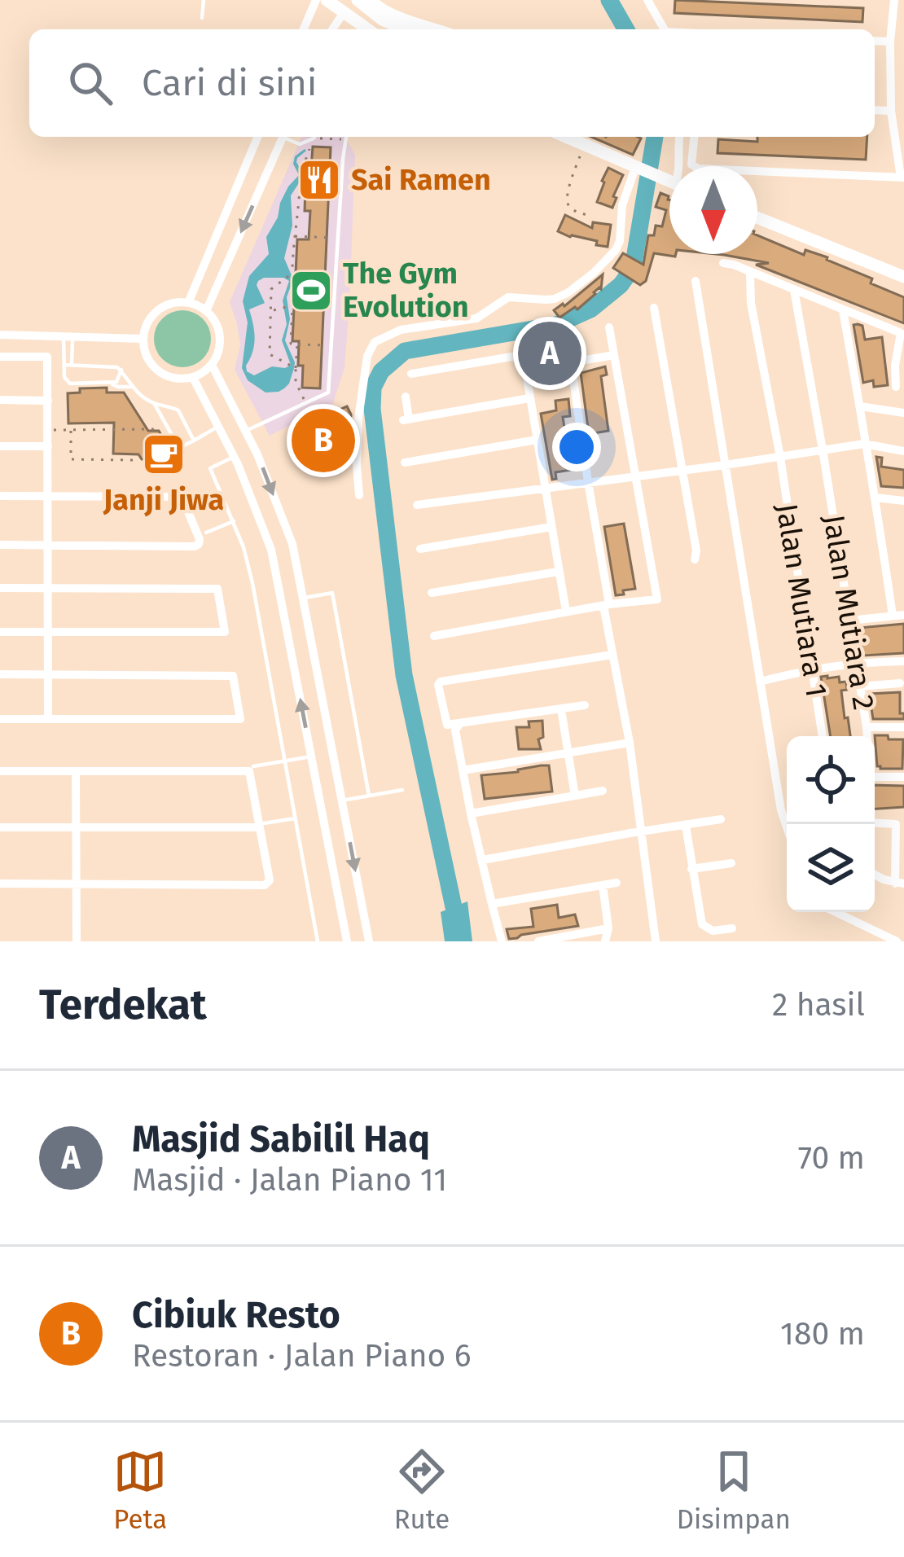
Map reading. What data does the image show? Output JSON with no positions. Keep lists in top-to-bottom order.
{
  "streets": {
    "street": ["Jalan Mutiara 1", "Jalan Mutiara 2"]
  },
  "places": {
    "restaurant": ["Sai Ramen"],
    "sports": ["The Gym Evolution"],
    "cafe": ["Janji Jiwa"]
  },
  "north": "bottom",
  "page": {
    "search": "Cari di sini",
    "pins": ["A", "B"],
    "heading": ["Terdekat", "2 hasil"],
    "list": [
      {
        "mark": "A",
        "name": "Masjid Sabilil Haq",
        "note": "Masjid · Jalan Piano 11",
        "value": "70 m"
      },
      {
        "mark": "B",
        "name": "Cibiuk Resto",
        "note": "Restoran · Jalan Piano 6",
        "value": "180 m"
      }
    ],
    "nav": ["Peta", "Rute", "Disimpan"]
  }
}
